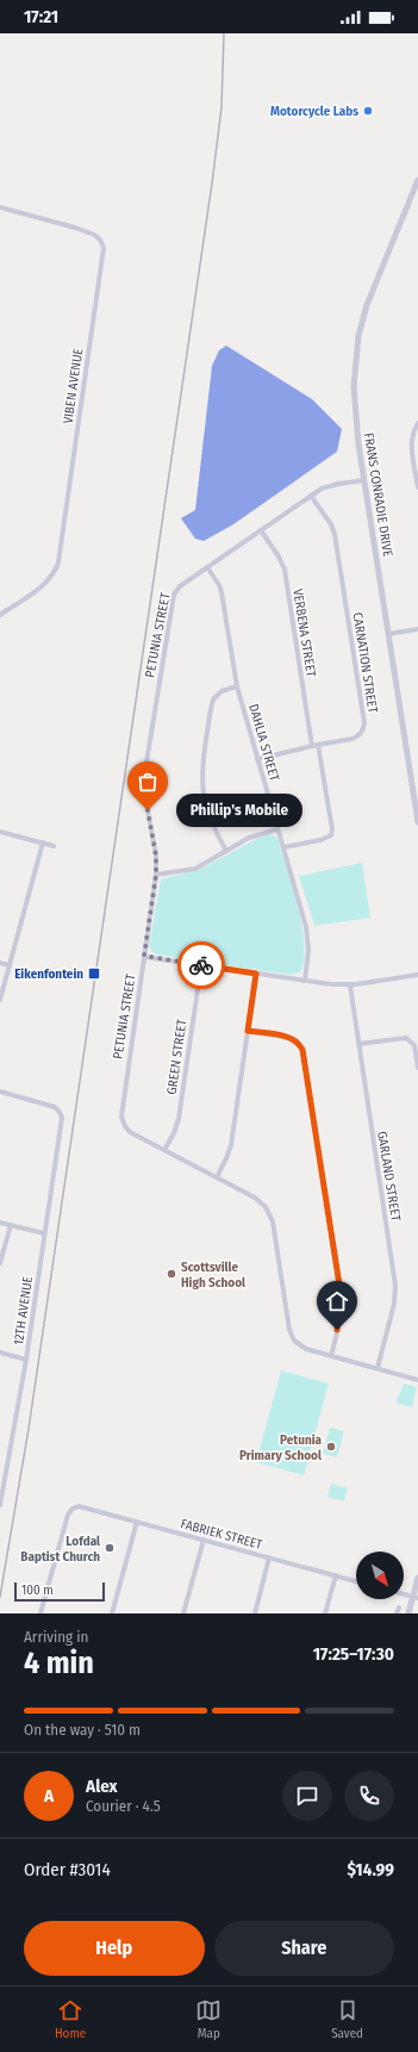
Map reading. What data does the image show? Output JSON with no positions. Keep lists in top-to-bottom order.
{
  "streets": {
    "street": [
      "VIBEN AVENUE",
      "FRANS CONRADIE DRIVE",
      "VERBENA STREET",
      "PETUNIA STREET",
      "CARNATION STREET",
      "DAHLIA STREET",
      "GREEN STREET",
      "GARLAND STREET",
      "12TH AVENUE",
      "FABRIEK STREET"
    ]
  },
  "crossings": [
    ["FRANS CONRADIE DRIVE", "PETUNIA STREET"],
    ["VERBENA STREET", "PETUNIA STREET"],
    ["VERBENA STREET", "CARNATION STREET"],
    ["PETUNIA STREET", "CARNATION STREET"],
    ["PETUNIA STREET", "DAHLIA STREET"],
    ["PETUNIA STREET", "GREEN STREET"],
    ["PETUNIA STREET", "GARLAND STREET"],
    ["CARNATION STREET", "DAHLIA STREET"]
  ],
  "places": {
    "other": [
      "Motorcycle Labs",
      "Phillip's Mobile",
      "Scottsville High School",
      "Petunia Primary School",
      "Lofdal Baptist Church"
    ],
    "transit": ["Eikenfontein"]
  },
  "scale_bar": "100 m",
  "north": "bottom right",
  "page": {
    "status": "17:21",
    "bubble": "Phillip's Mobile",
    "scale": "100 m",
    "heading": ["4 min", "Arriving in", "17:25–17:30"],
    "panel": [
      "Alex",
      "Courier · 4.5",
      "Order #3014",
      "$14.99"
    ],
    "bar": "On the way · 510 m",
    "round": "A",
    "buttons": ["Help", "Share"],
    "tabs": ["Home", "Map", "Saved"]
  }
}
